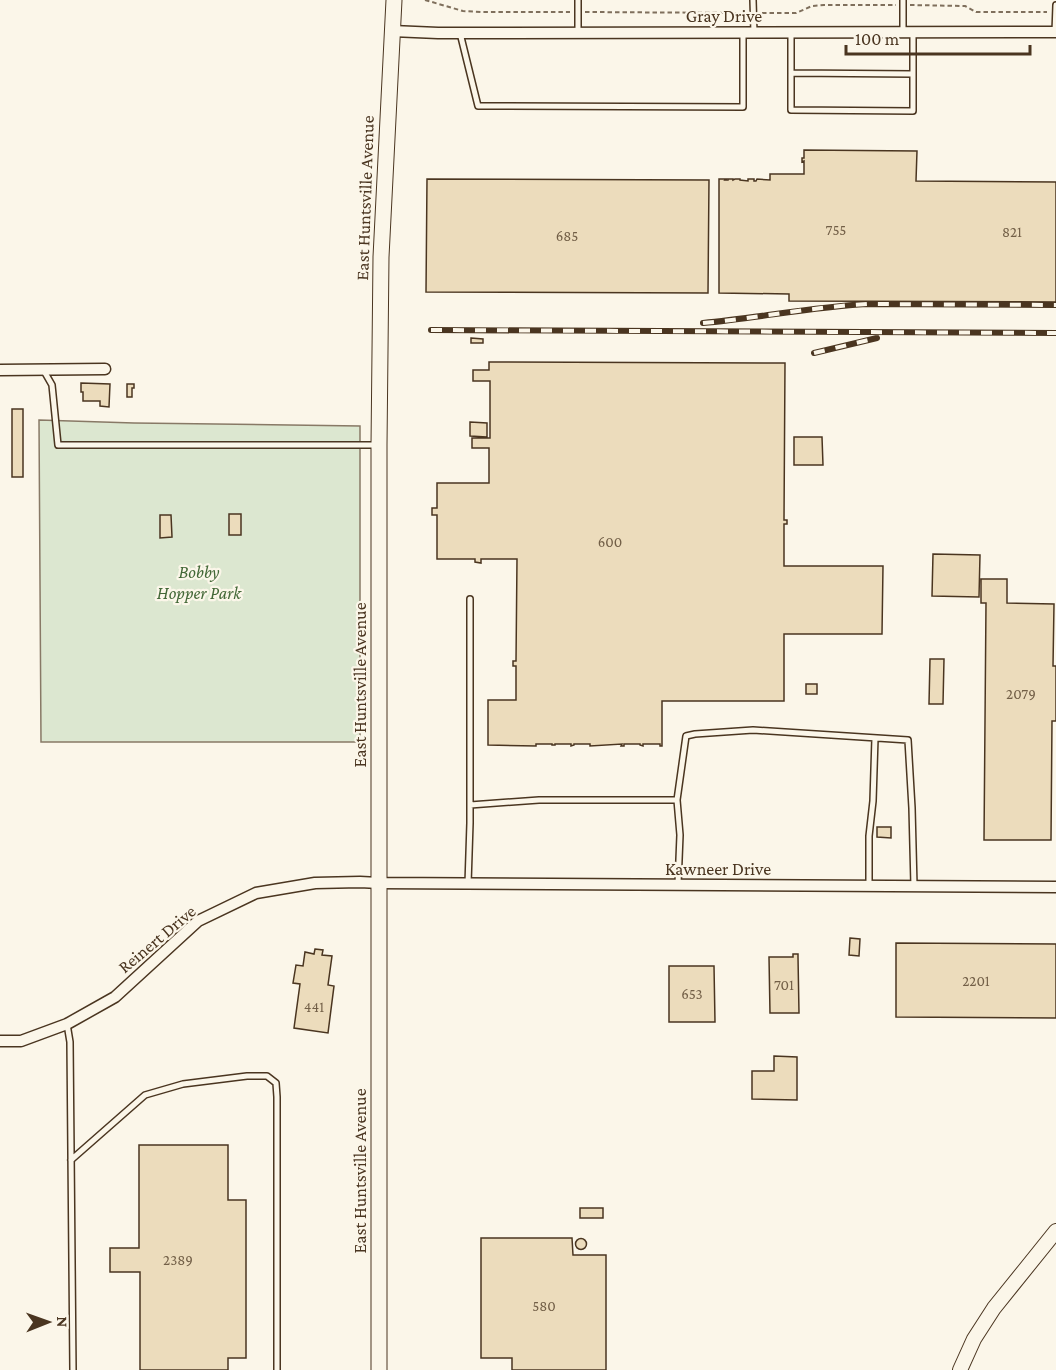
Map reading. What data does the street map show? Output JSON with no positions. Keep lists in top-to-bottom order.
{
  "streets": {
    "main road": ["East Huntsville Avenue"],
    "street": ["Gray Drive", "Kawneer Drive", "Reinert Drive"]
  },
  "crossings": [
    ["Gray Drive", "East Huntsville Avenue"],
    ["East Huntsville Avenue", "Kawneer Drive"],
    ["East Huntsville Avenue", "Reinert Drive"],
    ["Kawneer Drive", "Reinert Drive"]
  ],
  "parks": ["Bobby Hopper Park"],
  "house_numbers": [
    "755",
    "821",
    "685",
    "600",
    "2079",
    "2201",
    "701",
    "653",
    "441",
    "2389",
    "580"
  ],
  "scale_bar": "100 m",
  "north": "right"
}
